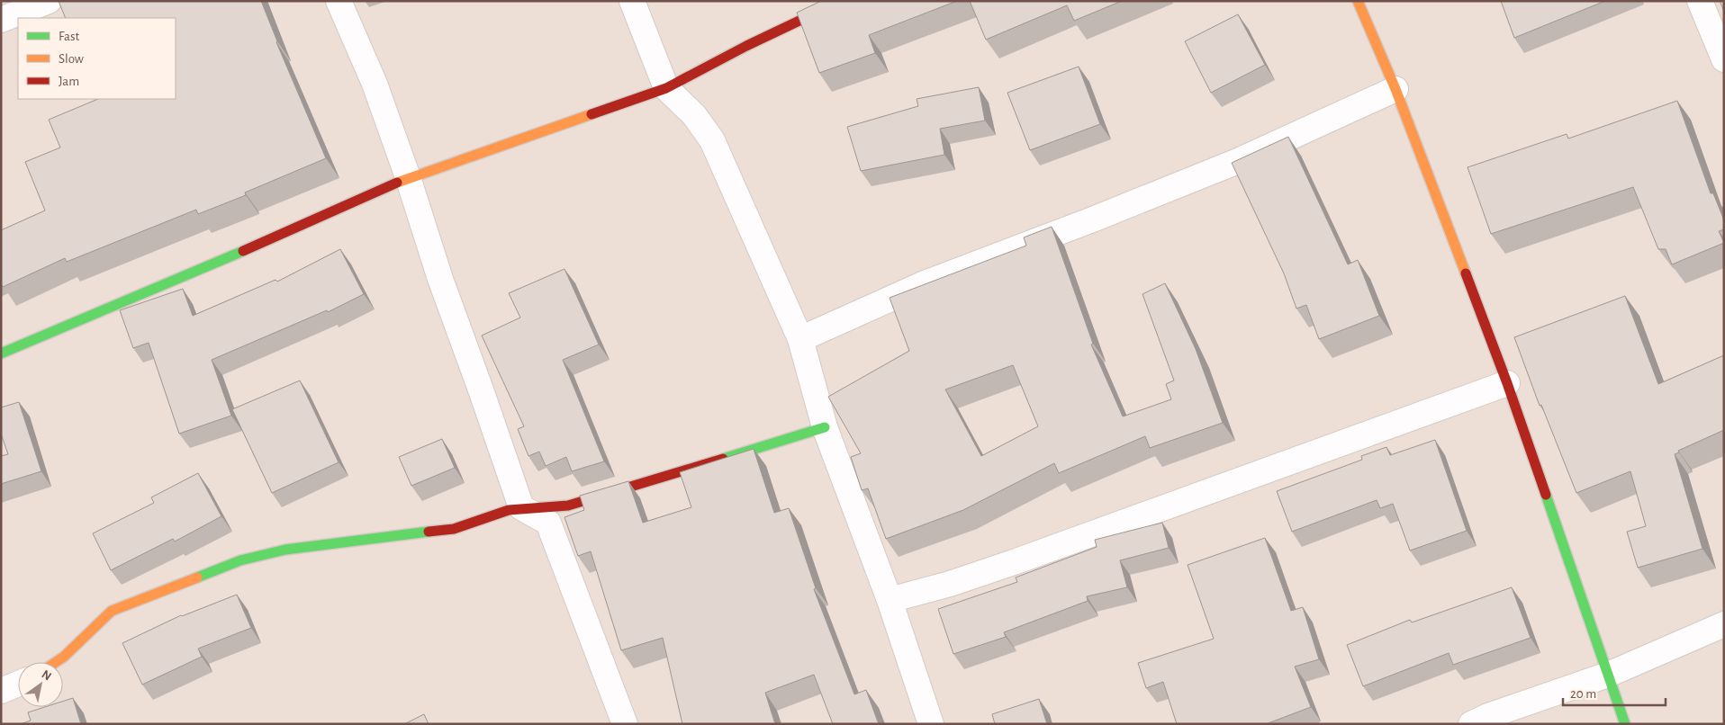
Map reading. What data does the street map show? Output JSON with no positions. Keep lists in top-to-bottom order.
{
  "legend": ["Fast", "Slow", "Jam"],
  "scale_bar": "20 m",
  "north": "top right"
}
